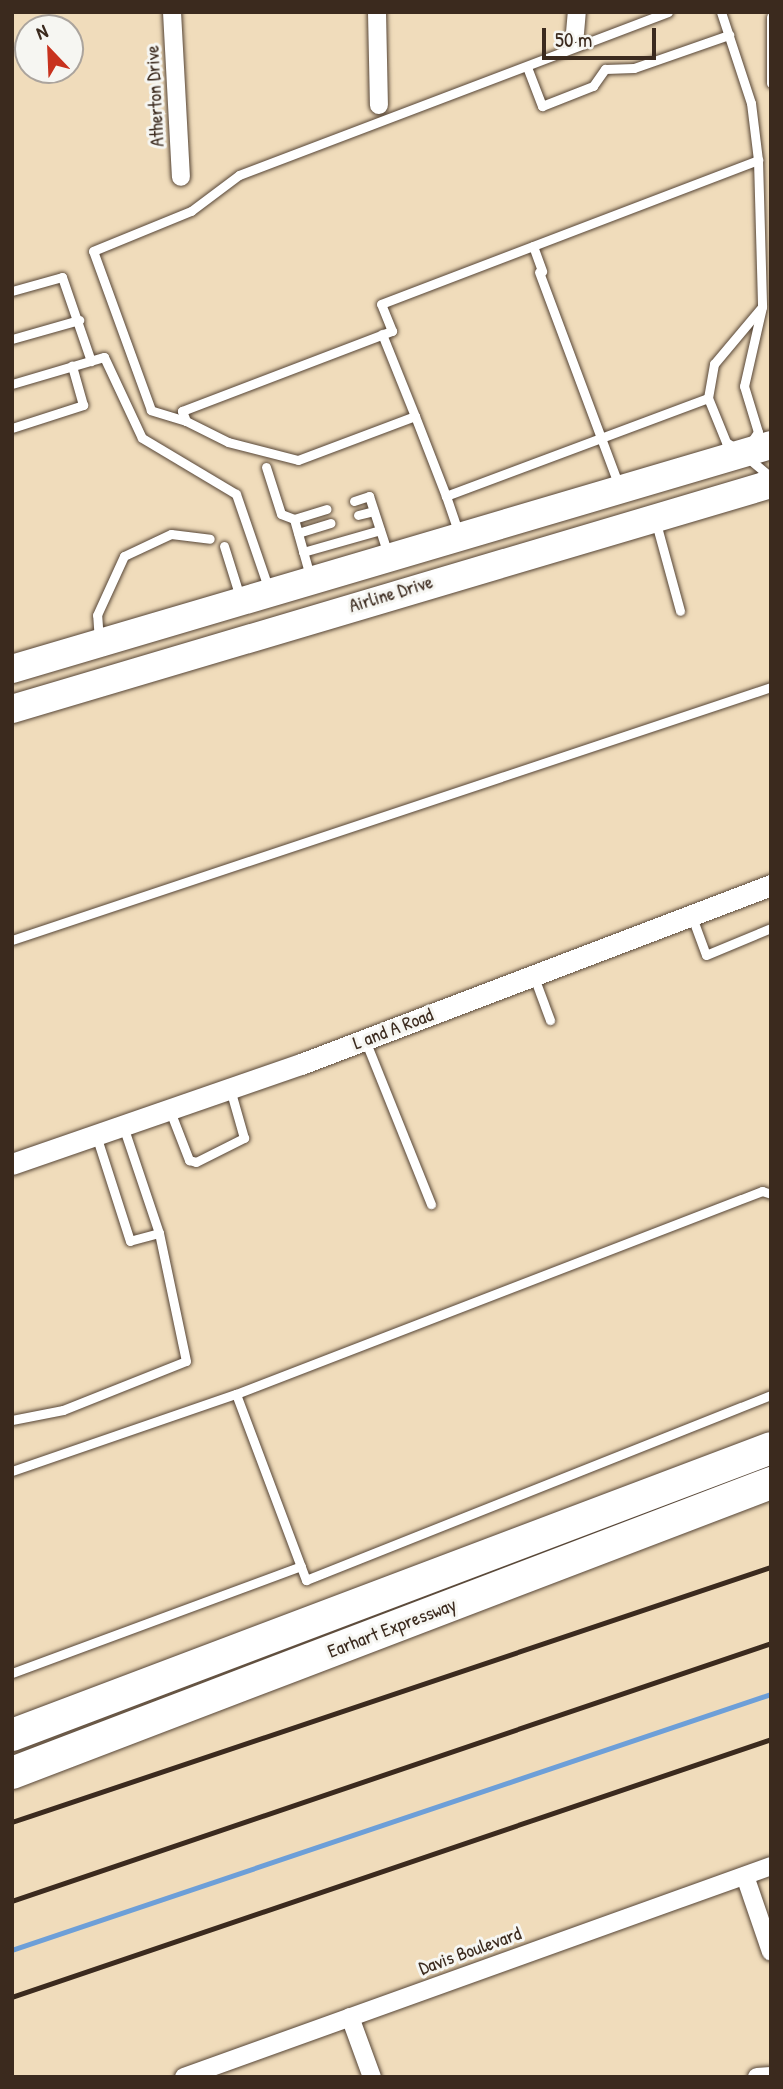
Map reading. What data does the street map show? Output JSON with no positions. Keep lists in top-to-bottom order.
{
  "streets": {
    "highway": ["Airline Drive", "Earhart Expressway"],
    "street": ["Atherton Drive", "L and A Road", "Davis Boulevard"]
  },
  "scale_bar": "50 m",
  "north": "top left"
}
